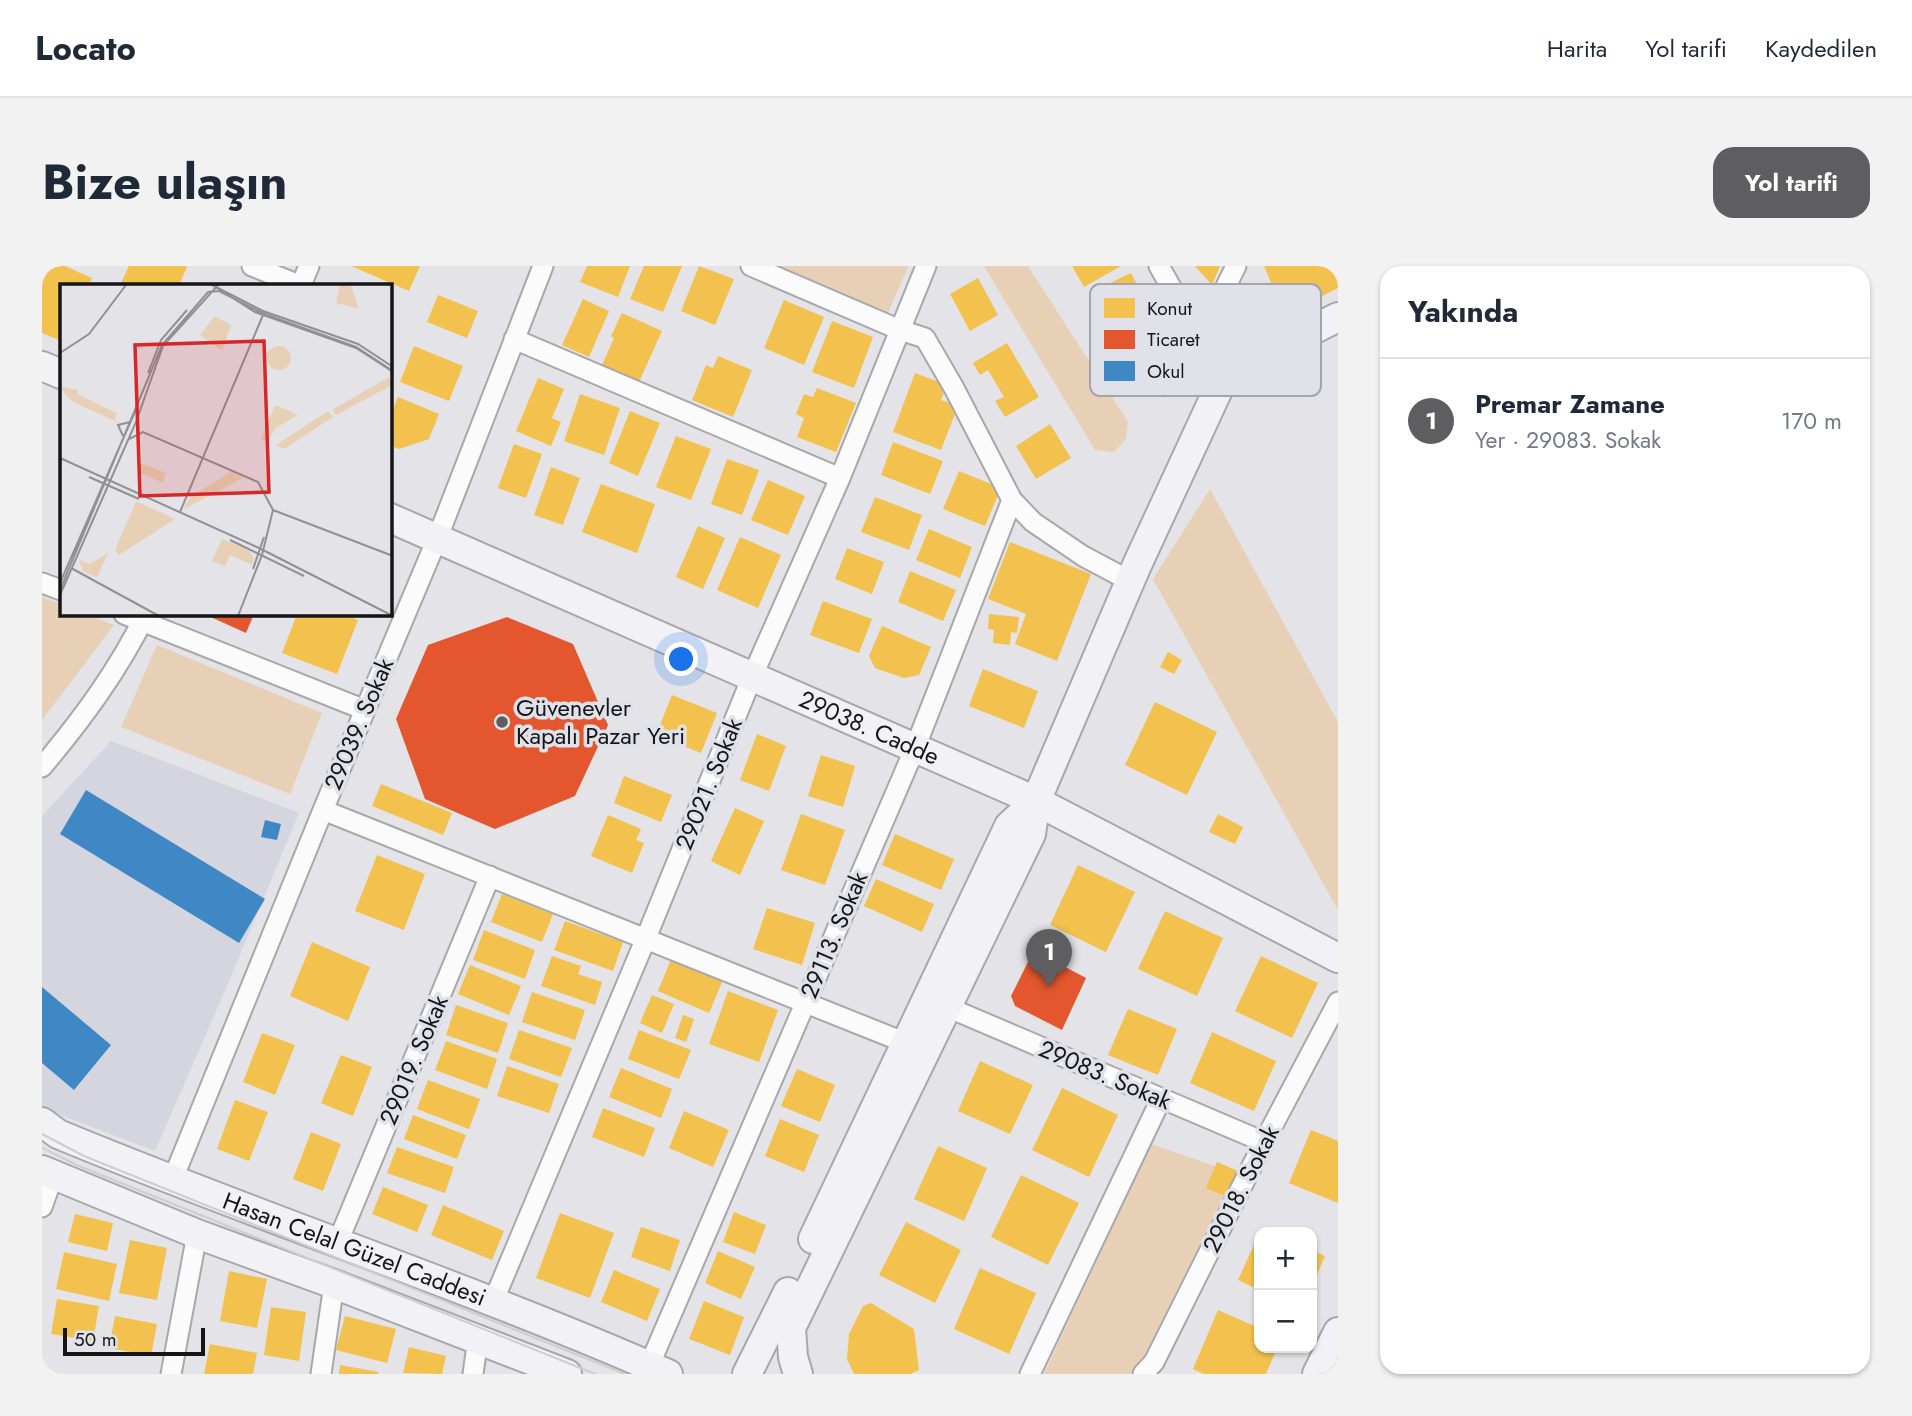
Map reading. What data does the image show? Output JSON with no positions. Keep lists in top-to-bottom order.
{
  "streets": {
    "street": [
      "29039. Sokak",
      "29038. Cadde",
      "29021. Sokak",
      "29113. Sokak",
      "29019. Sokak",
      "29083. Sokak",
      "29018. Sokak",
      "Hasan Celal Güzel Caddesi"
    ]
  },
  "crossings": [
    ["29039. Sokak", "29038. Cadde"],
    ["29039. Sokak", "Hasan Celal Güzel Caddesi"],
    ["29038. Cadde", "29021. Sokak"],
    ["29038. Cadde", "29113. Sokak"],
    ["29021. Sokak", "Hasan Celal Güzel Caddesi"],
    ["29113. Sokak", "Hasan Celal Güzel Caddesi"],
    ["29019. Sokak", "Hasan Celal Güzel Caddesi"],
    ["29083. Sokak", "29018. Sokak"]
  ],
  "places": ["Güvenevler Kapalı Pazar Yeri"],
  "legend": ["Konut", "Ticaret", "Okul"],
  "scale_bar": "50 m",
  "page": {
    "header": "Locato",
    "nav": ["Harita", "Yol tarifi", "Kaydedilen"],
    "title": "Bize ulaşın",
    "buttons": "Yol tarifi",
    "heading": "Yakında",
    "list": [
      {
        "mark": "1",
        "name": "Premar Zamane",
        "note": "Yer · 29083. Sokak",
        "value": "170 m"
      }
    ],
    "pins": "1",
    "map_buttons": ["+", "−"],
    "scale": "50 m"
  }
}
